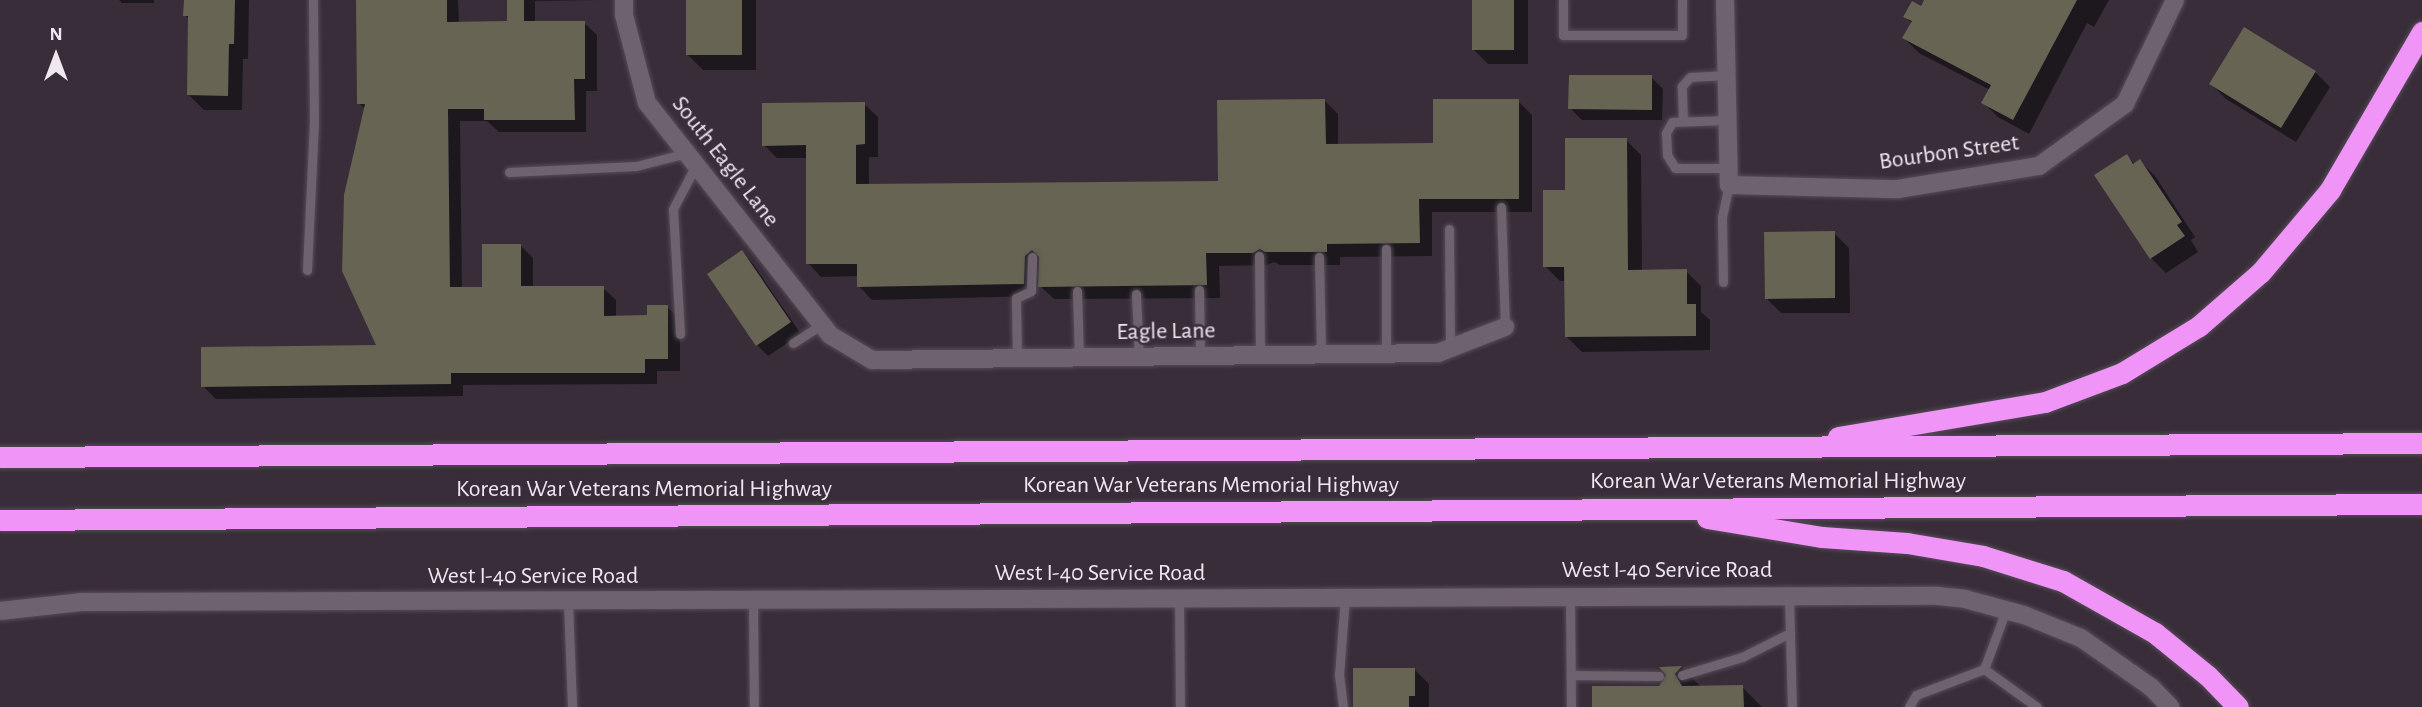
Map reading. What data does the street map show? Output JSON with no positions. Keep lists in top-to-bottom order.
{
  "streets": {
    "highway": ["Korean War Veterans Memorial Highway"],
    "street": [
      "Bourbon Street",
      "South Eagle Lane",
      "Eagle Lane",
      "West I-40 Service Road"
    ]
  },
  "crossings": [
    ["South Eagle Lane", "Eagle Lane"]
  ],
  "north": "top"
}
